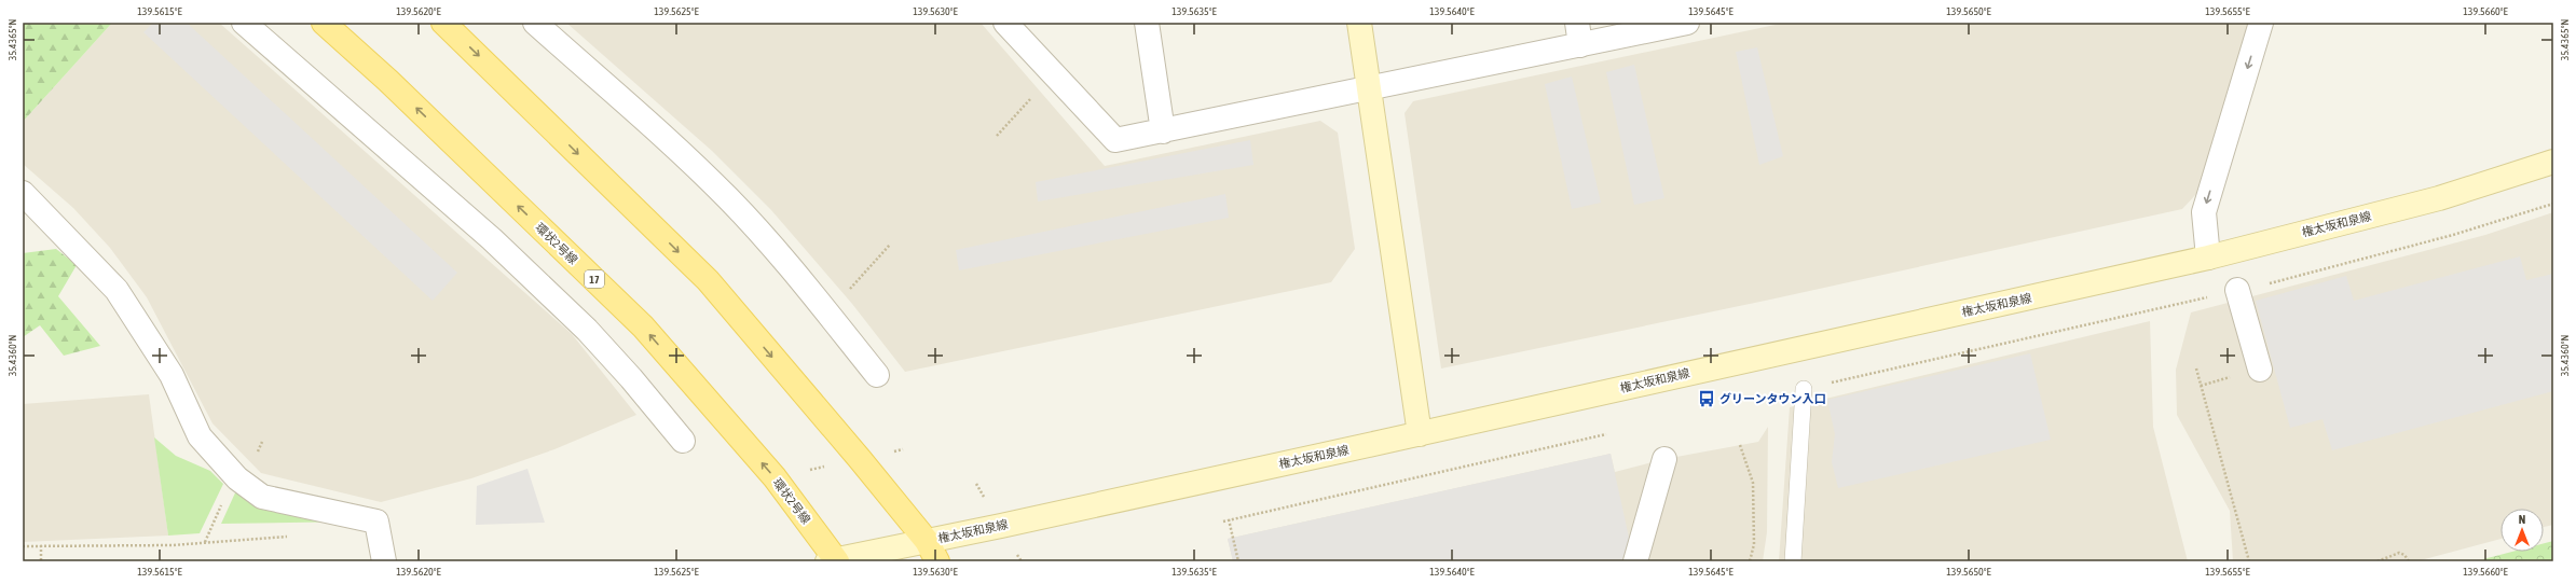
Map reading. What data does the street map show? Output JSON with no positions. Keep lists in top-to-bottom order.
{
  "streets": {
    "main road": ["環状2号線", "17"],
    "street": ["権太坂和泉線"]
  },
  "crossings": [
    ["権太坂和泉線", "環状2号線"]
  ],
  "places": {
    "bus stop": ["グリーンタウン入口"]
  },
  "north": "top",
  "coordinates": [
    "139.5615°E",
    "139.5620°E",
    "139.5625°E",
    "139.5630°E",
    "139.5635°E",
    "139.5640°E",
    "139.5645°E",
    "139.5650°E",
    "139.5655°E",
    "139.5660°E",
    "35.4365°N",
    "35.4360°N"
  ]
}
